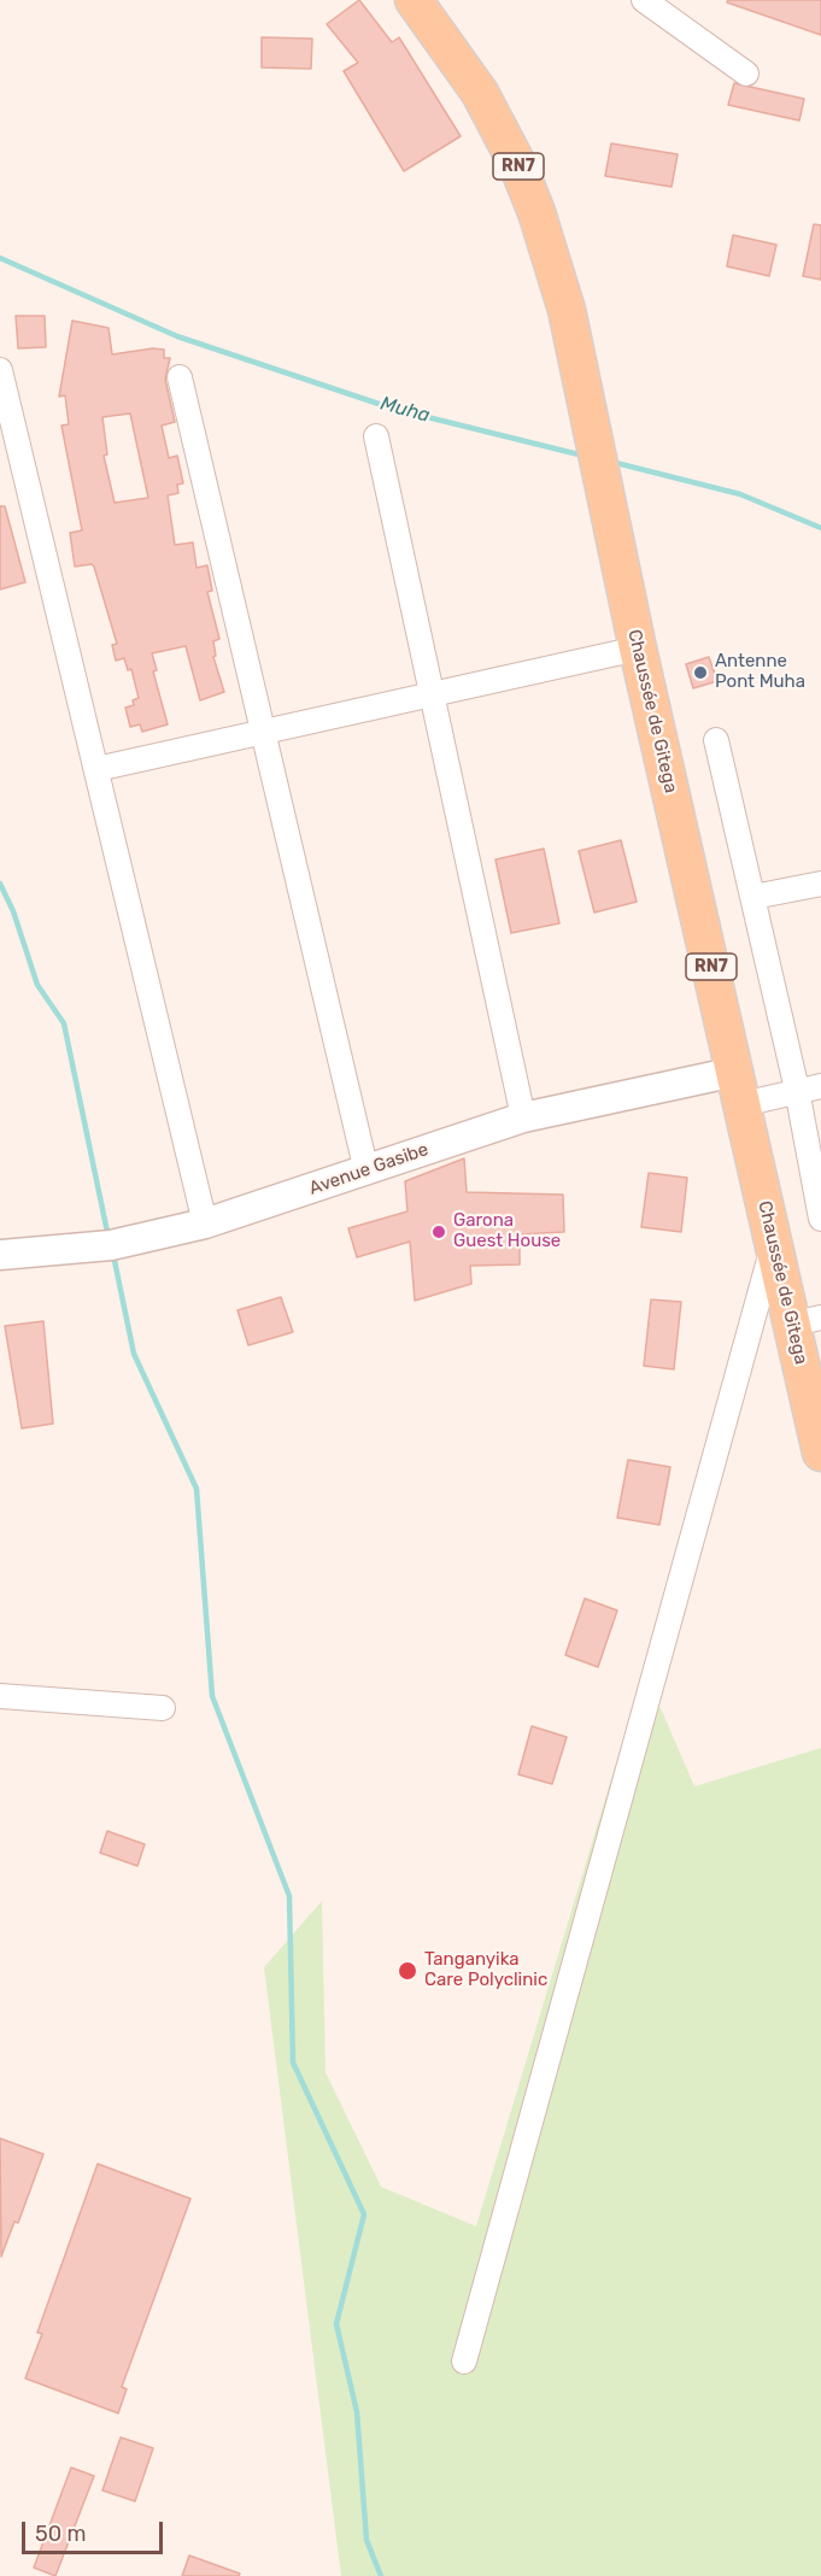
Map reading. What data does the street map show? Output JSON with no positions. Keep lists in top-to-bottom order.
{
  "streets": {
    "main road": ["RN7", "Chaussée de Gitega"],
    "street": ["Avenue Gasibe"]
  },
  "crossings": [
    ["Chaussée de Gitega", "Avenue Gasibe"]
  ],
  "water": ["Muha"],
  "places": ["Antenne Pont Muha", "Garona Guest House", "Tanganyika Care Polyclinic"],
  "scale_bar": "50 m"
}
